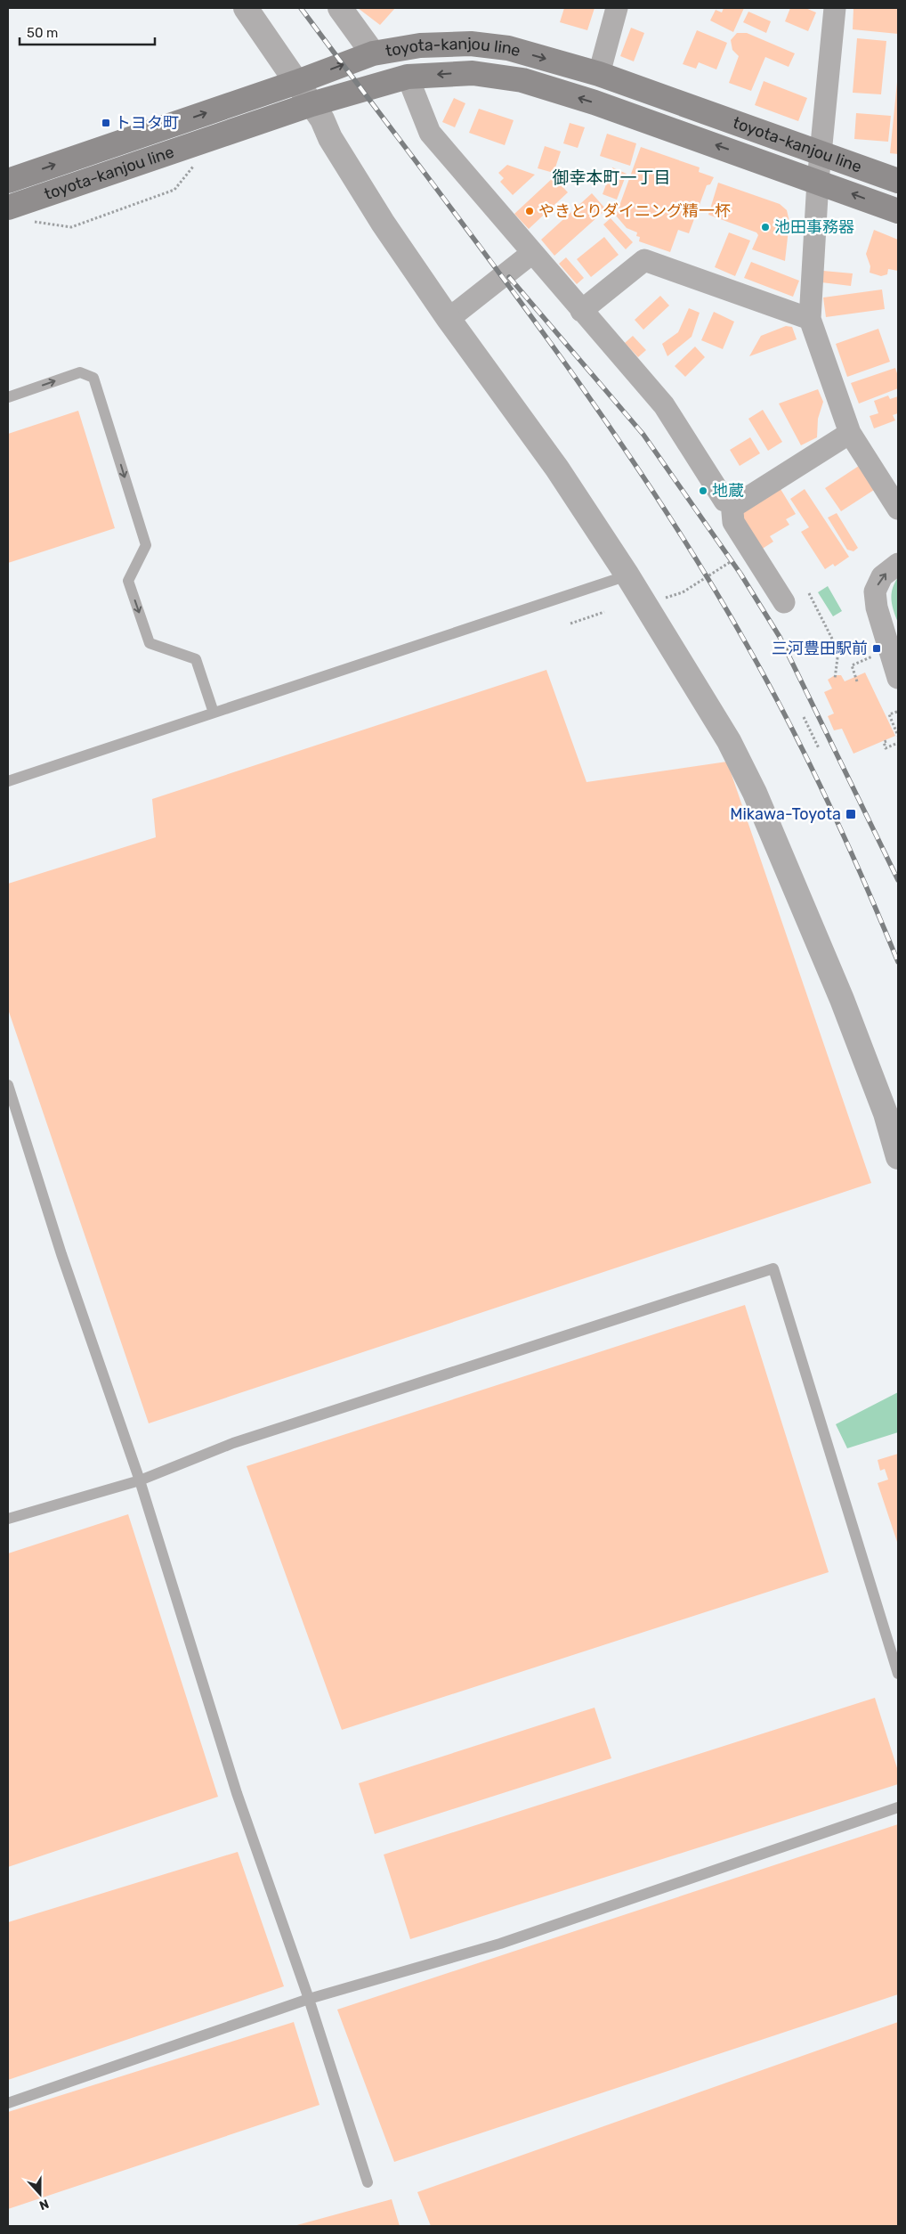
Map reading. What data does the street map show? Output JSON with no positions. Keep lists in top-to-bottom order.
{
  "streets": {
    "main road": ["toyota-kanjou line"]
  },
  "districts": ["御幸本町一丁目"],
  "places": {
    "transit": ["トヨタ町", "三河豊田駅前", "Mikawa-Toyota"],
    "other": ["やきとりダイニング精一杯", "池田事務器", "地蔵"]
  },
  "scale_bar": "50 m",
  "north": "bottom"
}
